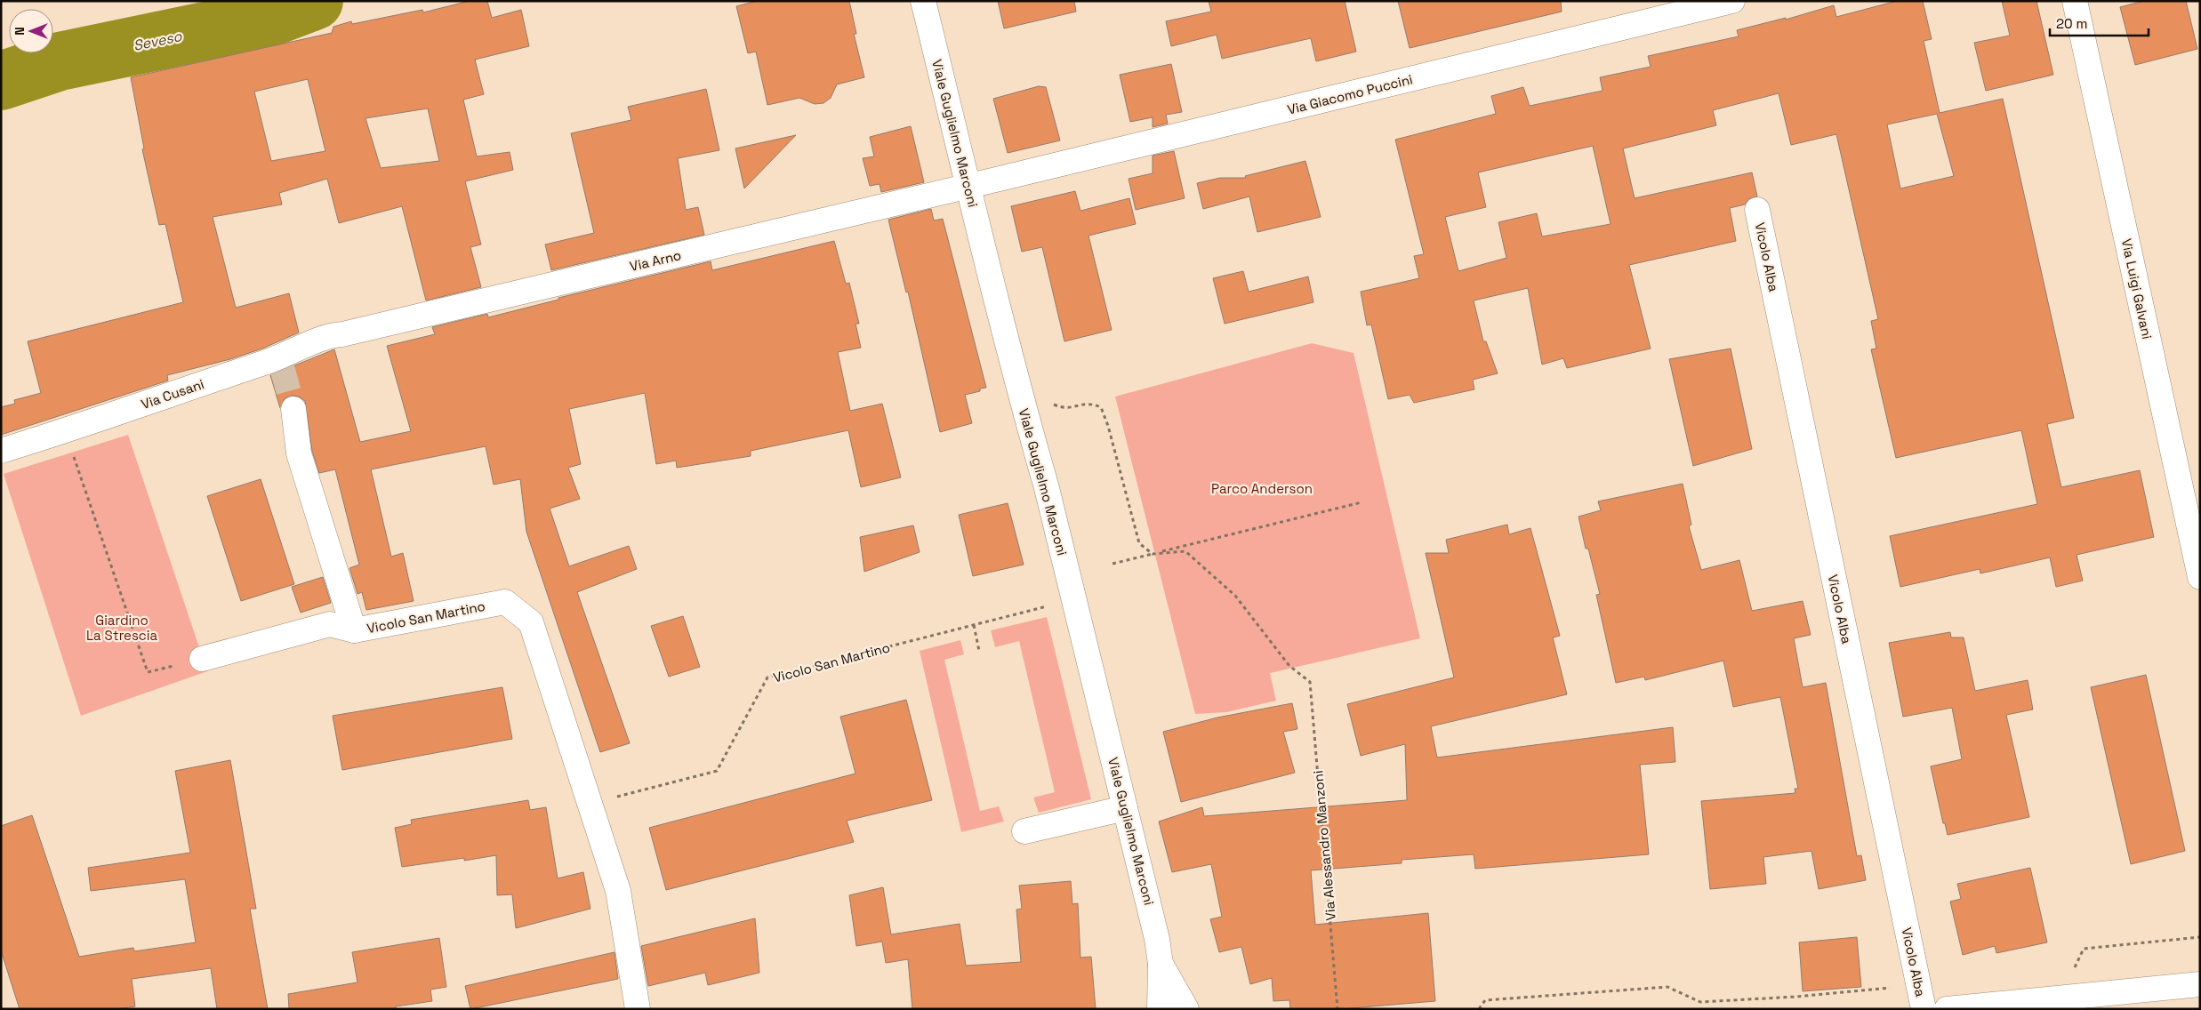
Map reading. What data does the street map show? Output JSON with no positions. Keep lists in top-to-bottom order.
{
  "streets": {
    "street": [
      "Via Giacomo Puccini",
      "Viale Guglielmo Marconi",
      "Vicolo Alba",
      "Via Arno",
      "Via Luigi Galvani",
      "Via Cusani",
      "Vicolo San Martino"
    ],
    "path": ["Via Alessandro Manzoni"]
  },
  "crossings": [
    ["Via Giacomo Puccini", "Viale Guglielmo Marconi"],
    ["Via Giacomo Puccini", "Via Arno"],
    ["Viale Guglielmo Marconi", "Via Arno"],
    ["Via Arno", "Via Cusani"]
  ],
  "water": ["Seveso"],
  "parks": ["Parco Anderson", "Giardino La Strescia"],
  "scale_bar": "20 m",
  "north": "left"
}
